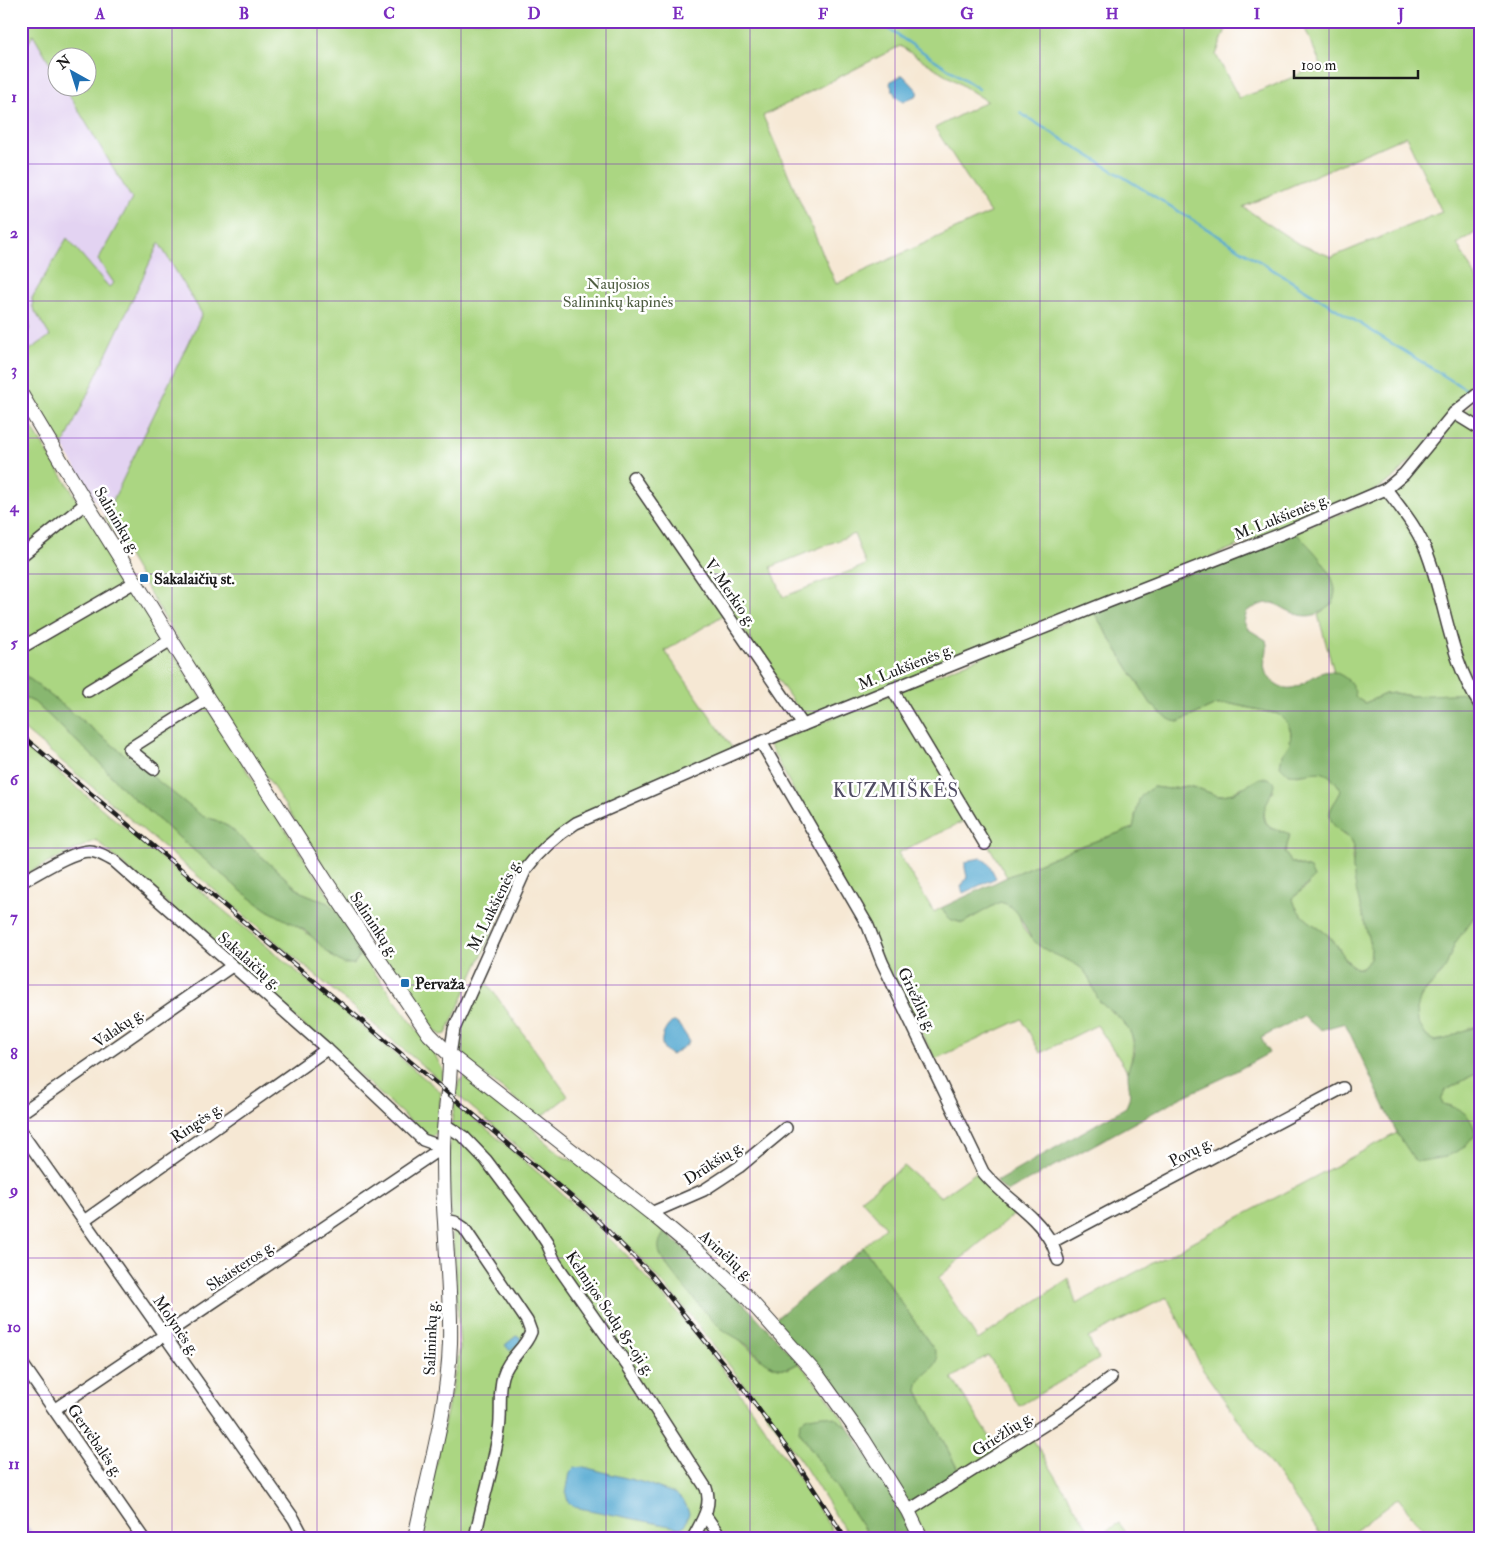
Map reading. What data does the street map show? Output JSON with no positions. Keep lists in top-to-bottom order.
{
  "streets": {
    "main road": ["Salininkų g.", "Avinėlių g."],
    "street": [
      "M. Lukšienės g.",
      "V. Merkio g.",
      "Sakalaičių g.",
      "Griežlių g.",
      "Valakų g.",
      "Ringės g.",
      "Povų g.",
      "Drūkšių g.",
      "Skaisteros g.",
      "Kelmijos Sodų 85-oji g.",
      "Molynės g.",
      "Gervėbalės g."
    ]
  },
  "crossings": [
    ["M. Lukšienės g.", "Salininkų g."],
    ["M. Lukšienės g.", "V. Merkio g."],
    ["M. Lukšienės g.", "Griežlių g."],
    ["M. Lukšienės g.", "Avinėlių g."],
    ["Salininkų g.", "Sakalaičių g."],
    ["Salininkų g.", "Avinėlių g."],
    ["Salininkų g.", "Skaisteros g."],
    ["Salininkų g.", "Kelmijos Sodų 85-oji g."],
    ["Sakalaičių g.", "Valakų g."],
    ["Sakalaičių g.", "Ringės g."],
    ["Sakalaičių g.", "Skaisteros g."],
    ["Griežlių g.", "Povų g."],
    ["Griežlių g.", "Avinėlių g."],
    ["Ringės g.", "Molynės g."],
    ["Drūkšių g.", "Avinėlių g."],
    ["Skaisteros g.", "Molynės g."],
    ["Skaisteros g.", "Gervėbalės g."]
  ],
  "districts": ["KUZMIŠKĖS"],
  "parks": ["Naujosios Salininkų kapinės"],
  "places": {
    "transit": ["Sakalaičių st.", "Pervaža"]
  },
  "scale_bar": "100 m",
  "north": "top left",
  "grid": {
    "columns": [
      "A",
      "B",
      "C",
      "D",
      "E",
      "F",
      "G",
      "H",
      "I",
      "J"
    ],
    "rows": [
      "1",
      "2",
      "3",
      "4",
      "5",
      "6",
      "7",
      "8",
      "9",
      "10",
      "11"
    ]
  }
}
